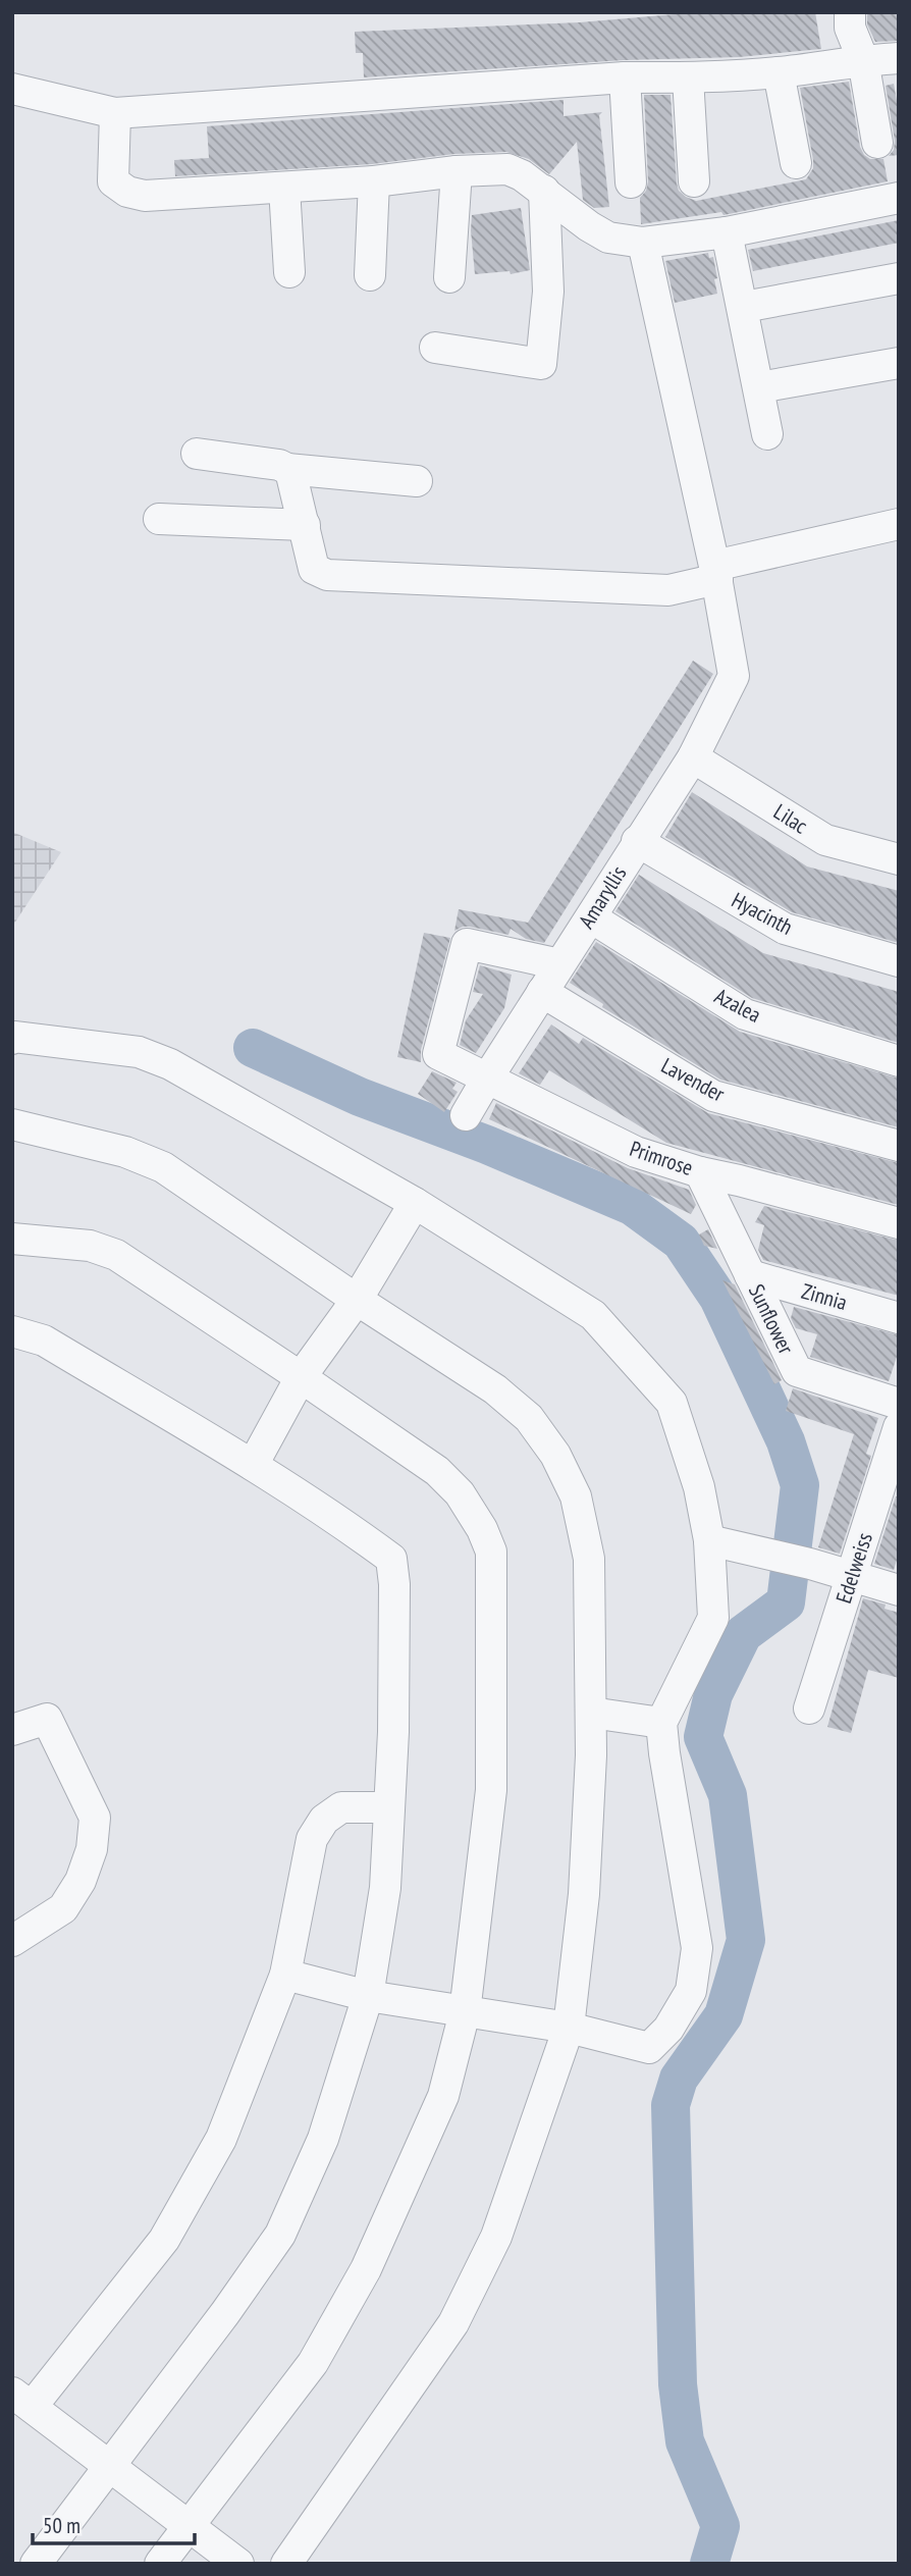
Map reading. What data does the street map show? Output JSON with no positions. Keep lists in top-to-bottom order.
{
  "streets": {
    "street": [
      "Lilac",
      "Amaryllis",
      "Hyacinth",
      "Azalea",
      "Lavender",
      "Primrose",
      "Zinnia",
      "Sunflower",
      "Edelweiss"
    ]
  },
  "crossings": [
    ["Lilac", "Amaryllis"],
    ["Amaryllis", "Hyacinth"],
    ["Amaryllis", "Azalea"],
    ["Amaryllis", "Lavender"],
    ["Amaryllis", "Primrose"],
    ["Primrose", "Sunflower"],
    ["Zinnia", "Sunflower"]
  ],
  "scale_bar": "50 m"
}
